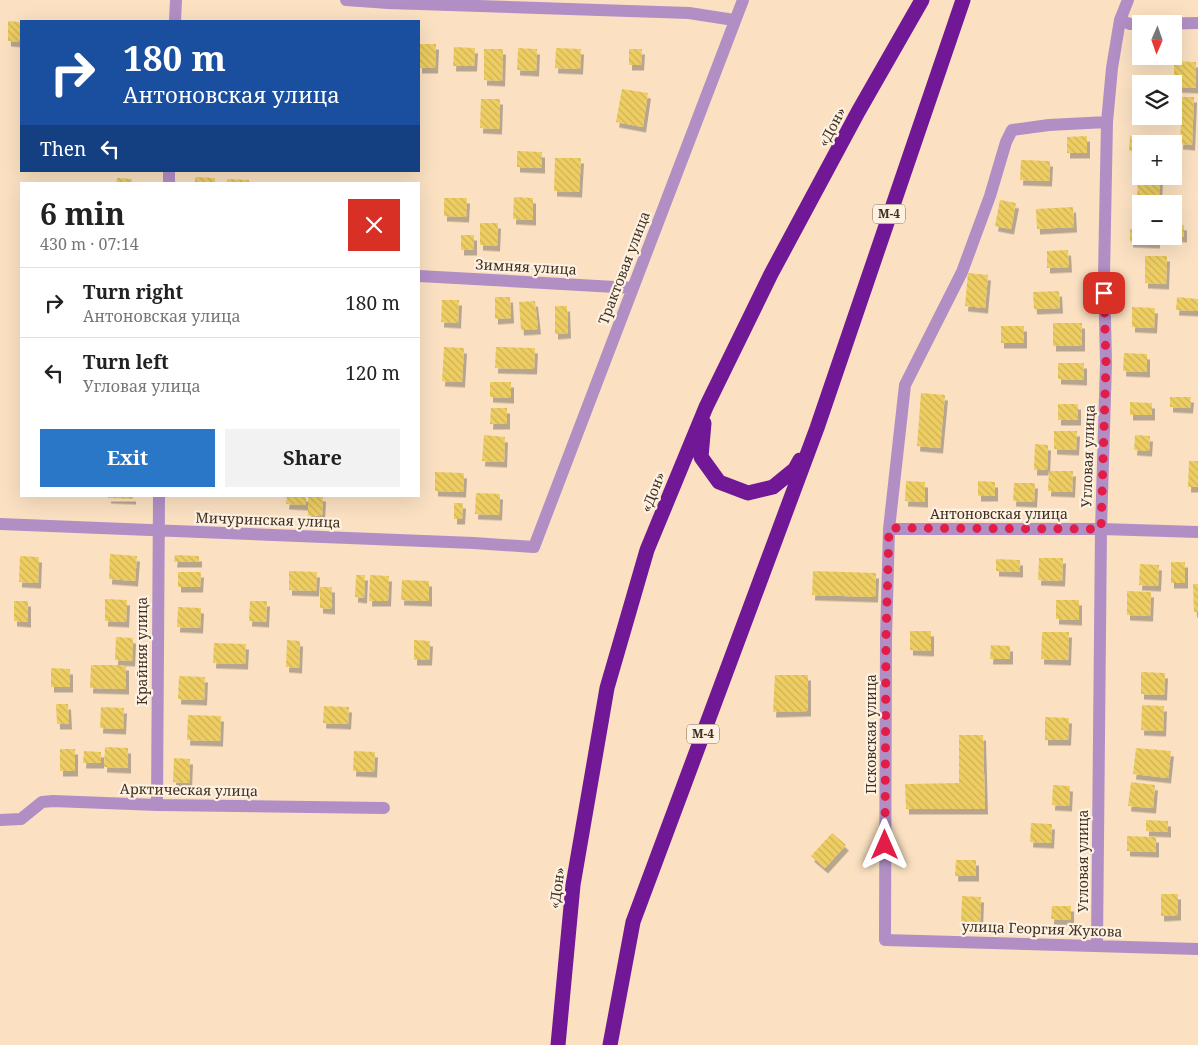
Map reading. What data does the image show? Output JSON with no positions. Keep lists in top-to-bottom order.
{
  "streets": {
    "highway": ["«Дон»", "М-4"],
    "street": [
      "Зимняя улица",
      "Трактовая улица",
      "Угловая улица",
      "Антоновская улица",
      "Мичуринская улица",
      "Крайняя улица",
      "Псковская улица",
      "Арктическая улица",
      "улица Георгия Жукова"
    ]
  },
  "crossings": [
    ["«Дон»", "М-4"],
    ["Зимняя улица", "Трактовая улица"],
    ["Трактовая улица", "Мичуринская улица"],
    ["Угловая улица", "Антоновская улица"],
    ["Угловая улица", "Псковская улица"],
    ["Угловая улица", "улица Георгия Жукова"],
    ["Антоновская улица", "Псковская улица"],
    ["Мичуринская улица", "Крайняя улица"],
    ["Крайняя улица", "Арктическая улица"],
    ["Псковская улица", "улица Георгия Жукова"]
  ],
  "north": "bottom",
  "page": {
    "map_buttons": ["+", "−"],
    "turn": ["180 m", "Антоновская улица"],
    "then": "Then",
    "heading": ["6 min", "430 m · 07:14"],
    "list": [
      {
        "name": "Turn right",
        "note": "Антоновская улица",
        "value": "180 m"
      },
      {
        "name": "Turn left",
        "note": "Угловая улица",
        "value": "120 m"
      }
    ],
    "buttons": ["Exit", "Share"]
  }
}
